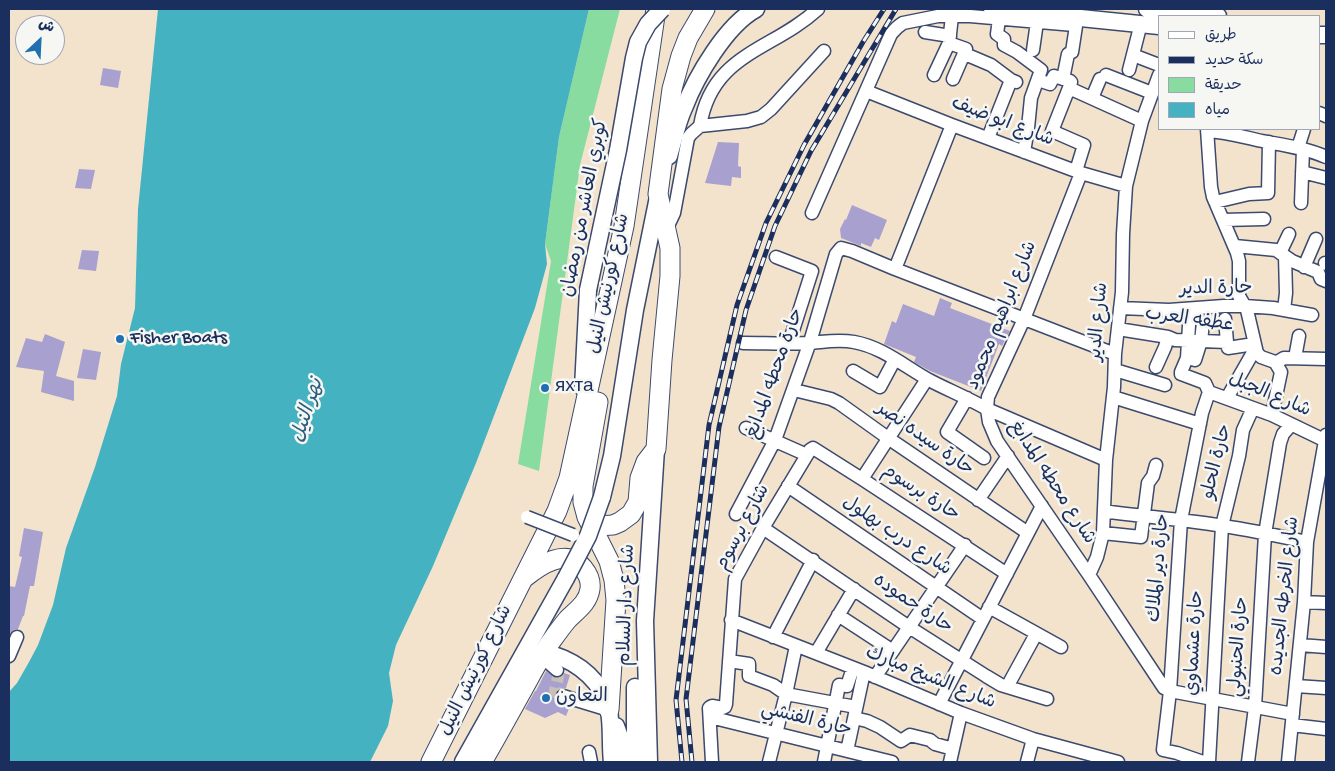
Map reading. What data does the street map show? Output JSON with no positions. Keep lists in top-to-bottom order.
{
  "streets": {
    "highway": ["شارع كورنيش النيل"],
    "main road": ["كوبري العاشر من رمضان", "شارع دار السلام"],
    "street": [
      "شارع ابو ضيف",
      "حارة الدير",
      "شارع ابراهيم محمود",
      "عطفه العرب",
      "شارع الدير",
      "حارة محطه المدابغ",
      "شارع الجبل",
      "حارة سيده نصر",
      "حارة الحلو",
      "شارع محطه المدابغ",
      "حارة برسوم",
      "شارع برسوم",
      "شارع درب بهلول",
      "حارة دير الملاك",
      "شارع الخرطه الجديده",
      "حارة حموده",
      "حارة عشماوي",
      "حارة الحنبولي",
      "شارع الشيخ مبارك",
      "حارة الفنشي"
    ]
  },
  "crossings": [
    ["شارع ابو ضيف", "شارع ابراهيم محمود"],
    ["شارع ابو ضيف", "شارع الدير"],
    ["كوبري العاشر من رمضان", "شارع كورنيش النيل"],
    ["شارع كورنيش النيل", "شارع دار السلام"],
    ["حارة الدير", "شارع الدير"],
    ["حارة الدير", "شارع الجبل"],
    ["شارع ابراهيم محمود", "شارع الدير"],
    ["شارع ابراهيم محمود", "شارع محطه المدابغ"],
    ["عطفه العرب", "شارع الدير"],
    ["عطفه العرب", "شارع الجبل"],
    ["شارع الدير", "شارع محطه المدابغ"],
    ["حارة محطه المدابغ", "حارة سيده نصر"],
    ["حارة محطه المدابغ", "شارع محطه المدابغ"],
    ["حارة محطه المدابغ", "حارة برسوم"],
    ["شارع الجبل", "حارة الحلو"],
    ["شارع الجبل", "حارة دير الملاك"],
    ["شارع الجبل", "شارع الخرطه الجديده"],
    ["شارع الجبل", "حارة الحنبولي"],
    ["حارة الحلو", "حارة عشماوي"],
    ["شارع محطه المدابغ", "حارة دير الملاك"],
    ["حارة برسوم", "شارع برسوم"],
    ["شارع برسوم", "شارع درب بهلول"],
    ["شارع برسوم", "حارة حموده"],
    ["شارع برسوم", "شارع الشيخ مبارك"],
    ["شارع برسوم", "حارة الفنشي"]
  ],
  "water": ["نهر النيل"],
  "places": ["Fisher Boats", "яхта", "التعاون"],
  "legend": [
    "طريق",
    "سكة حديد",
    "حديقة",
    "مياه"
  ],
  "north": "top right"
}
